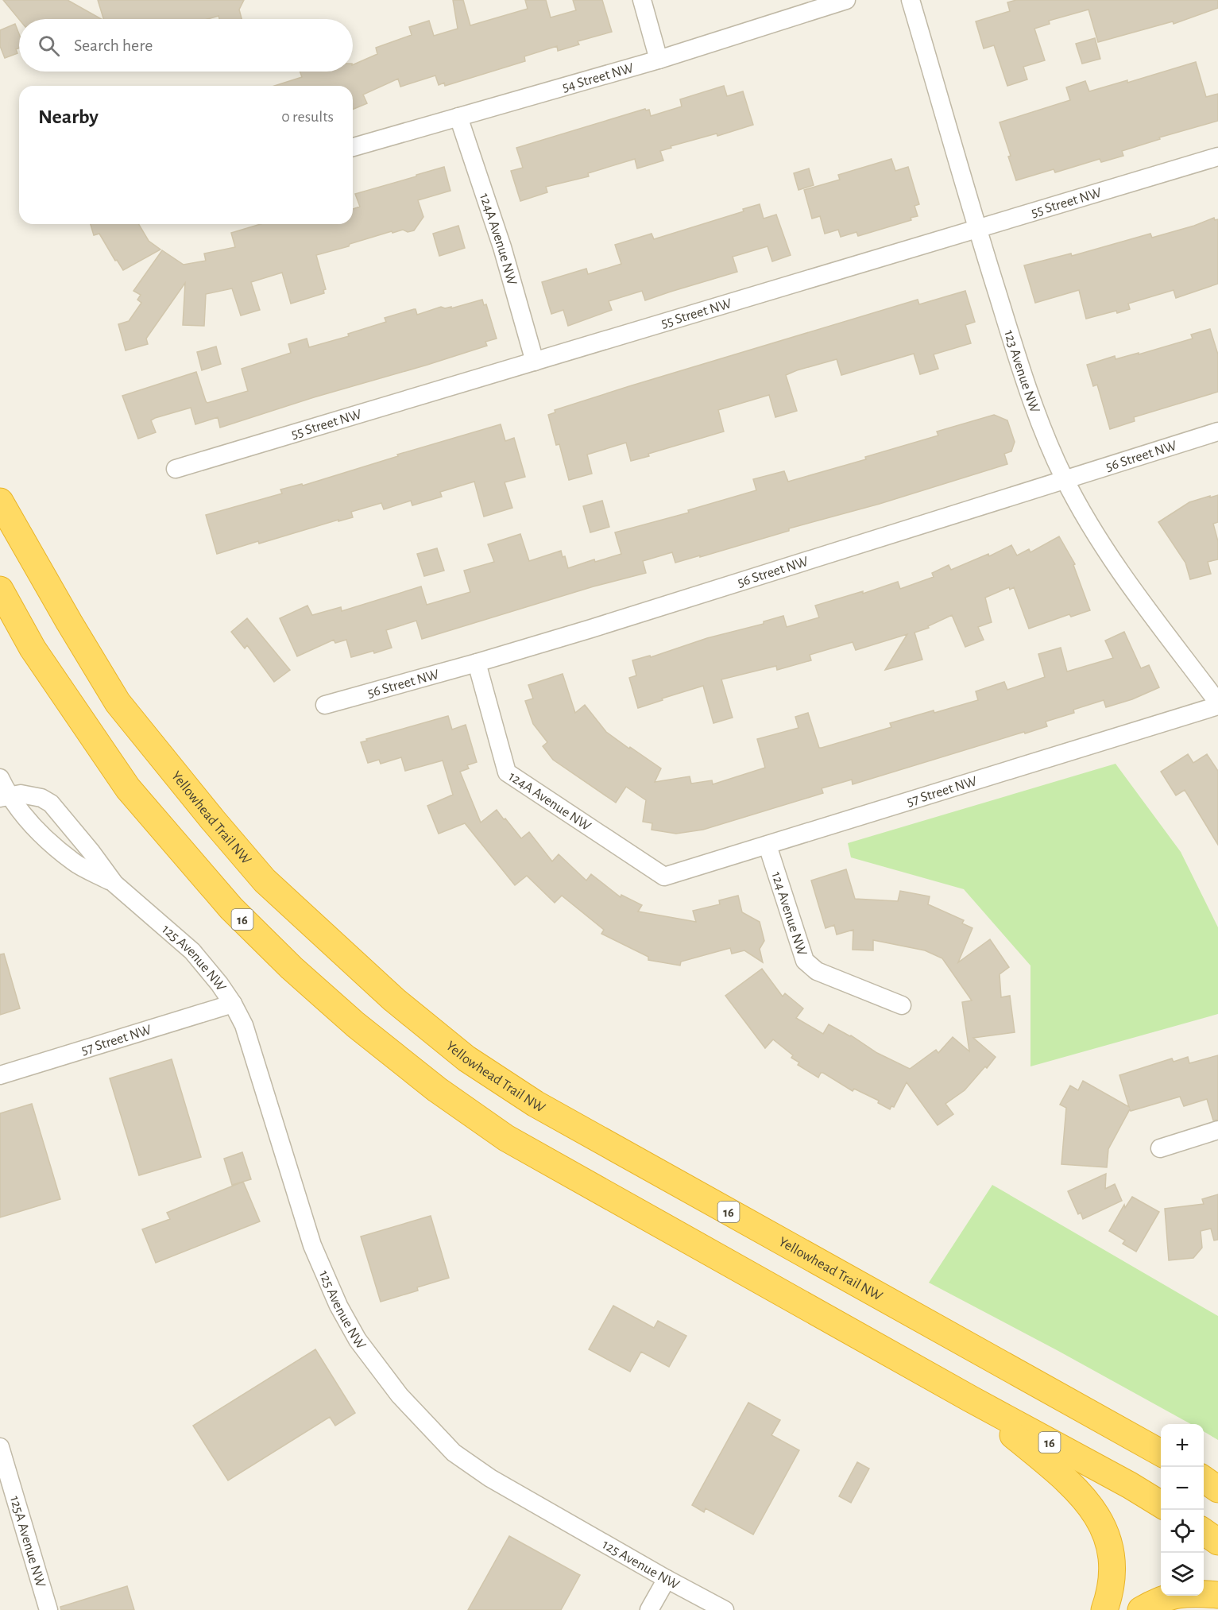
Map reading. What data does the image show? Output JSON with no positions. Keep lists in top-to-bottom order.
{
  "streets": {
    "highway": ["Yellowhead Trail NW", "16"],
    "street": [
      "54 Street NW",
      "55 Street NW",
      "124A Avenue NW",
      "123 Avenue NW",
      "56 Street NW",
      "57 Street NW",
      "124 Avenue NW",
      "125 Avenue NW",
      "125A Avenue NW"
    ]
  },
  "crossings": [
    ["54 Street NW", "124A Avenue NW"],
    ["55 Street NW", "124A Avenue NW"],
    ["55 Street NW", "123 Avenue NW"],
    ["124A Avenue NW", "56 Street NW"],
    ["124A Avenue NW", "57 Street NW"],
    ["123 Avenue NW", "56 Street NW"],
    ["123 Avenue NW", "57 Street NW"],
    ["57 Street NW", "124 Avenue NW"],
    ["57 Street NW", "125 Avenue NW"]
  ],
  "page": {
    "search": "Search here",
    "heading": ["Nearby", "0 results"],
    "map_buttons": ["+", "−"]
  }
}
